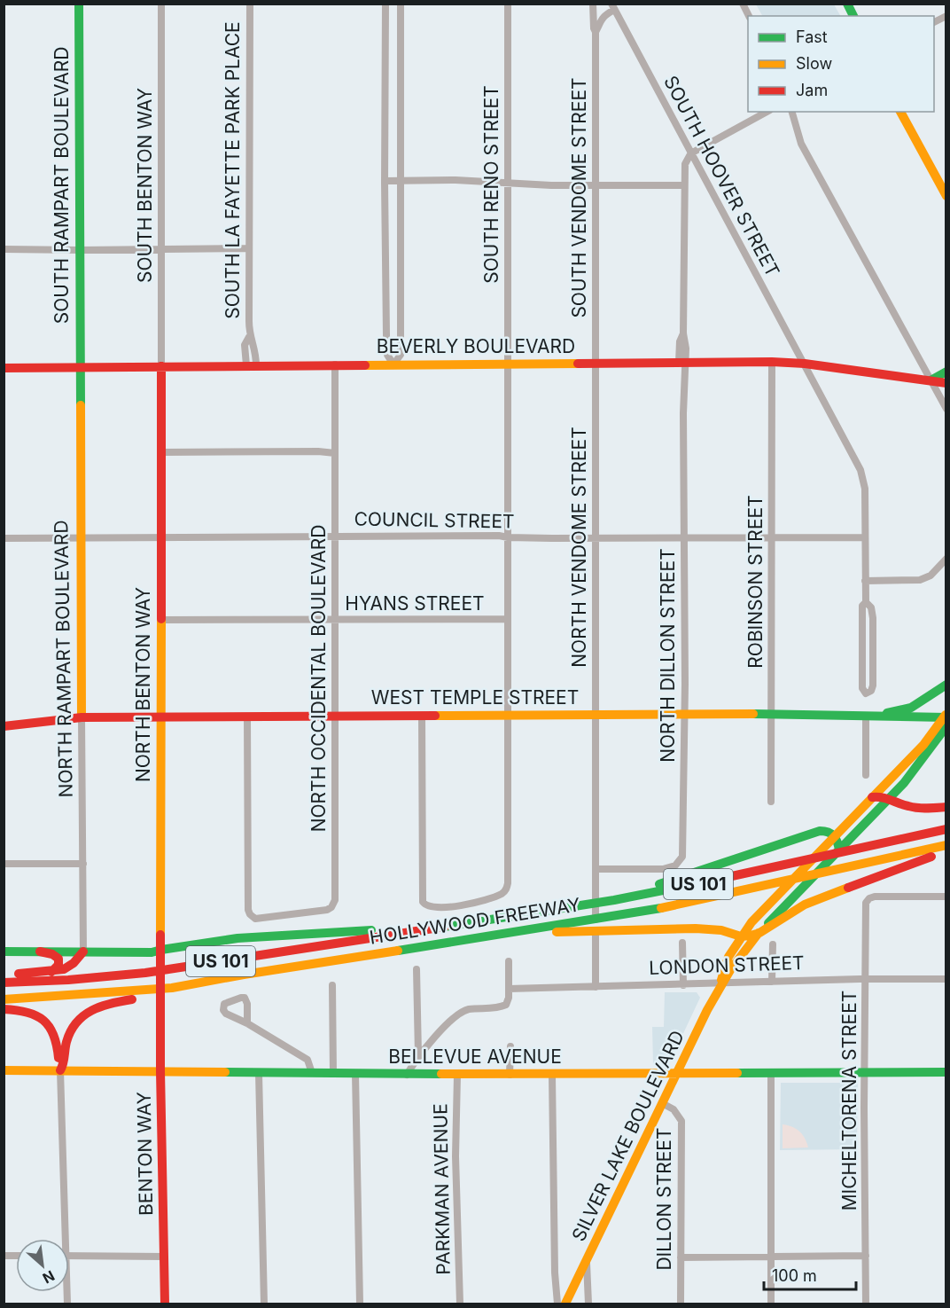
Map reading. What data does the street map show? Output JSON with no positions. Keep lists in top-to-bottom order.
{
  "streets": {
    "main road": [
      "SOUTH RAMPART BOULEVARD",
      "BEVERLY BOULEVARD",
      "NORTH RAMPART BOULEVARD",
      "NORTH BENTON WAY",
      "WEST TEMPLE STREET",
      "US 101",
      "HOLLYWOOD FREEWAY",
      "BELLEVUE AVENUE",
      "SILVER LAKE BOULEVARD",
      "BENTON WAY"
    ],
    "street": [
      "SOUTH LA FAYETTE PARK PLACE",
      "SOUTH HOOVER STREET",
      "SOUTH RENO STREET",
      "SOUTH BENTON WAY",
      "SOUTH VENDOME STREET",
      "COUNCIL STREET",
      "NORTH VENDOME STREET",
      "ROBINSON STREET",
      "HYANS STREET",
      "NORTH DILLON STREET",
      "NORTH OCCIDENTAL BOULEVARD",
      "LONDON STREET",
      "MICHELTORENA STREET",
      "PARKMAN AVENUE",
      "DILLON STREET"
    ]
  },
  "crossings": [
    ["SOUTH LA FAYETTE PARK PLACE", "BEVERLY BOULEVARD"],
    ["SOUTH HOOVER STREET", "BEVERLY BOULEVARD"],
    ["SOUTH HOOVER STREET", "COUNCIL STREET"],
    ["SOUTH HOOVER STREET", "NORTH DILLON STREET"],
    ["SOUTH RENO STREET", "BEVERLY BOULEVARD"],
    ["SOUTH RENO STREET", "COUNCIL STREET"],
    ["SOUTH RENO STREET", "HYANS STREET"],
    ["SOUTH RENO STREET", "WEST TEMPLE STREET"],
    ["SOUTH RAMPART BOULEVARD", "BEVERLY BOULEVARD"],
    ["SOUTH RAMPART BOULEVARD", "NORTH RAMPART BOULEVARD"],
    ["SOUTH BENTON WAY", "BEVERLY BOULEVARD"],
    ["SOUTH BENTON WAY", "NORTH BENTON WAY"],
    ["SOUTH VENDOME STREET", "BEVERLY BOULEVARD"],
    ["SOUTH VENDOME STREET", "NORTH VENDOME STREET"],
    ["BEVERLY BOULEVARD", "NORTH VENDOME STREET"],
    ["BEVERLY BOULEVARD", "ROBINSON STREET"],
    ["BEVERLY BOULEVARD", "NORTH DILLON STREET"],
    ["BEVERLY BOULEVARD", "NORTH RAMPART BOULEVARD"],
    ["BEVERLY BOULEVARD", "NORTH OCCIDENTAL BOULEVARD"],
    ["BEVERLY BOULEVARD", "NORTH BENTON WAY"],
    ["COUNCIL STREET", "NORTH VENDOME STREET"],
    ["COUNCIL STREET", "ROBINSON STREET"],
    ["COUNCIL STREET", "NORTH DILLON STREET"],
    ["COUNCIL STREET", "NORTH RAMPART BOULEVARD"],
    ["COUNCIL STREET", "NORTH OCCIDENTAL BOULEVARD"],
    ["COUNCIL STREET", "NORTH BENTON WAY"],
    ["NORTH VENDOME STREET", "NORTH DILLON STREET"],
    ["NORTH VENDOME STREET", "WEST TEMPLE STREET"],
    ["NORTH VENDOME STREET", "LONDON STREET"],
    ["ROBINSON STREET", "WEST TEMPLE STREET"],
    ["HYANS STREET", "NORTH OCCIDENTAL BOULEVARD"],
    ["HYANS STREET", "NORTH BENTON WAY"],
    ["NORTH DILLON STREET", "WEST TEMPLE STREET"],
    ["NORTH RAMPART BOULEVARD", "WEST TEMPLE STREET"],
    ["NORTH OCCIDENTAL BOULEVARD", "WEST TEMPLE STREET"],
    ["NORTH BENTON WAY", "WEST TEMPLE STREET"],
    ["NORTH BENTON WAY", "BENTON WAY"],
    ["WEST TEMPLE STREET", "SILVER LAKE BOULEVARD"],
    ["LONDON STREET", "MICHELTORENA STREET"],
    ["LONDON STREET", "SILVER LAKE BOULEVARD"],
    ["BELLEVUE AVENUE", "MICHELTORENA STREET"],
    ["BELLEVUE AVENUE", "SILVER LAKE BOULEVARD"],
    ["BELLEVUE AVENUE", "BENTON WAY"],
    ["BELLEVUE AVENUE", "PARKMAN AVENUE"],
    ["SILVER LAKE BOULEVARD", "DILLON STREET"]
  ],
  "legend": ["Fast", "Slow", "Jam"],
  "scale_bar": "100 m",
  "north": "bottom right"
}
